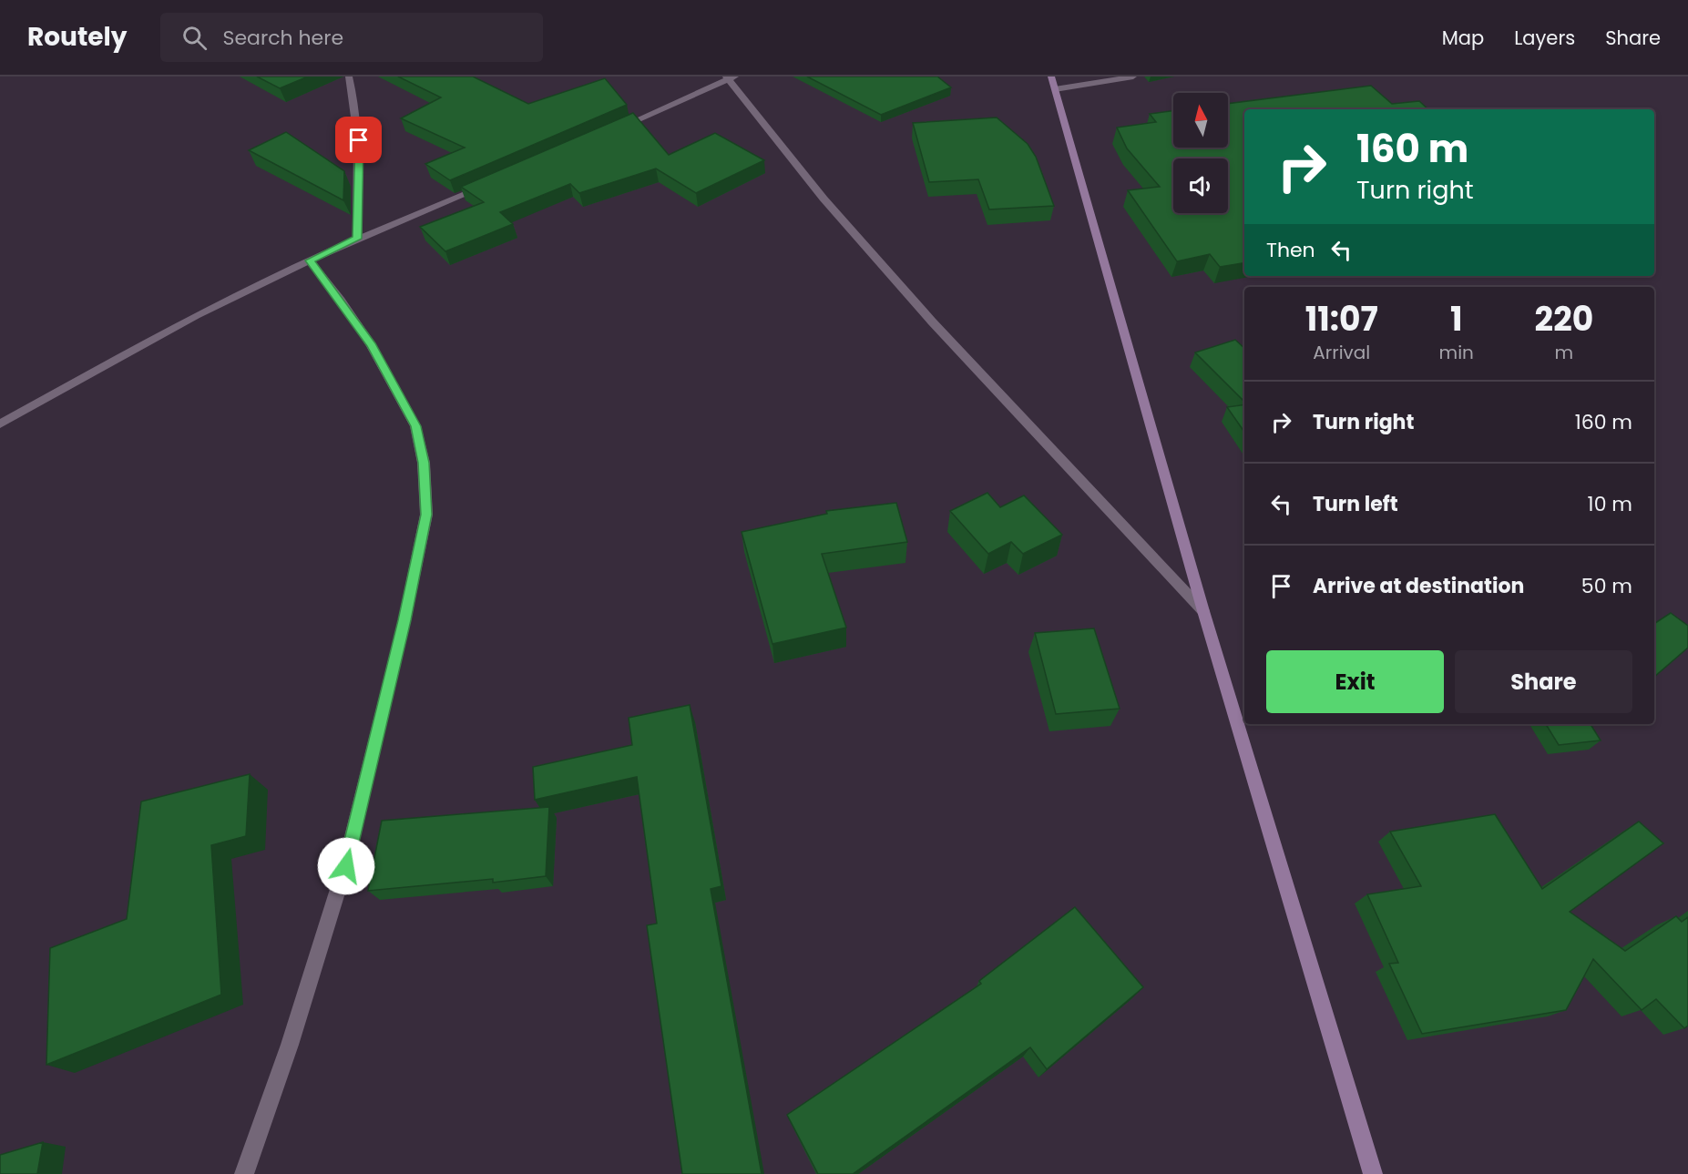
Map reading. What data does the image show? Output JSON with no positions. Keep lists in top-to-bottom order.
{
  "north": "top",
  "page": {
    "header": "Routely",
    "search": "Search here",
    "nav": ["Map", "Layers", "Share"],
    "turn": ["160 m", "Turn right"],
    "then": "Then",
    "eta": [
      "11:07",
      "Arrival",
      "1",
      "min",
      "220",
      "m"
    ],
    "list": [
      {
        "name": "Turn right",
        "value": "160 m"
      },
      {
        "name": "Turn left",
        "value": "10 m"
      },
      {
        "name": "Arrive at destination",
        "value": "50 m"
      }
    ],
    "buttons": ["Exit", "Share"]
  }
}
